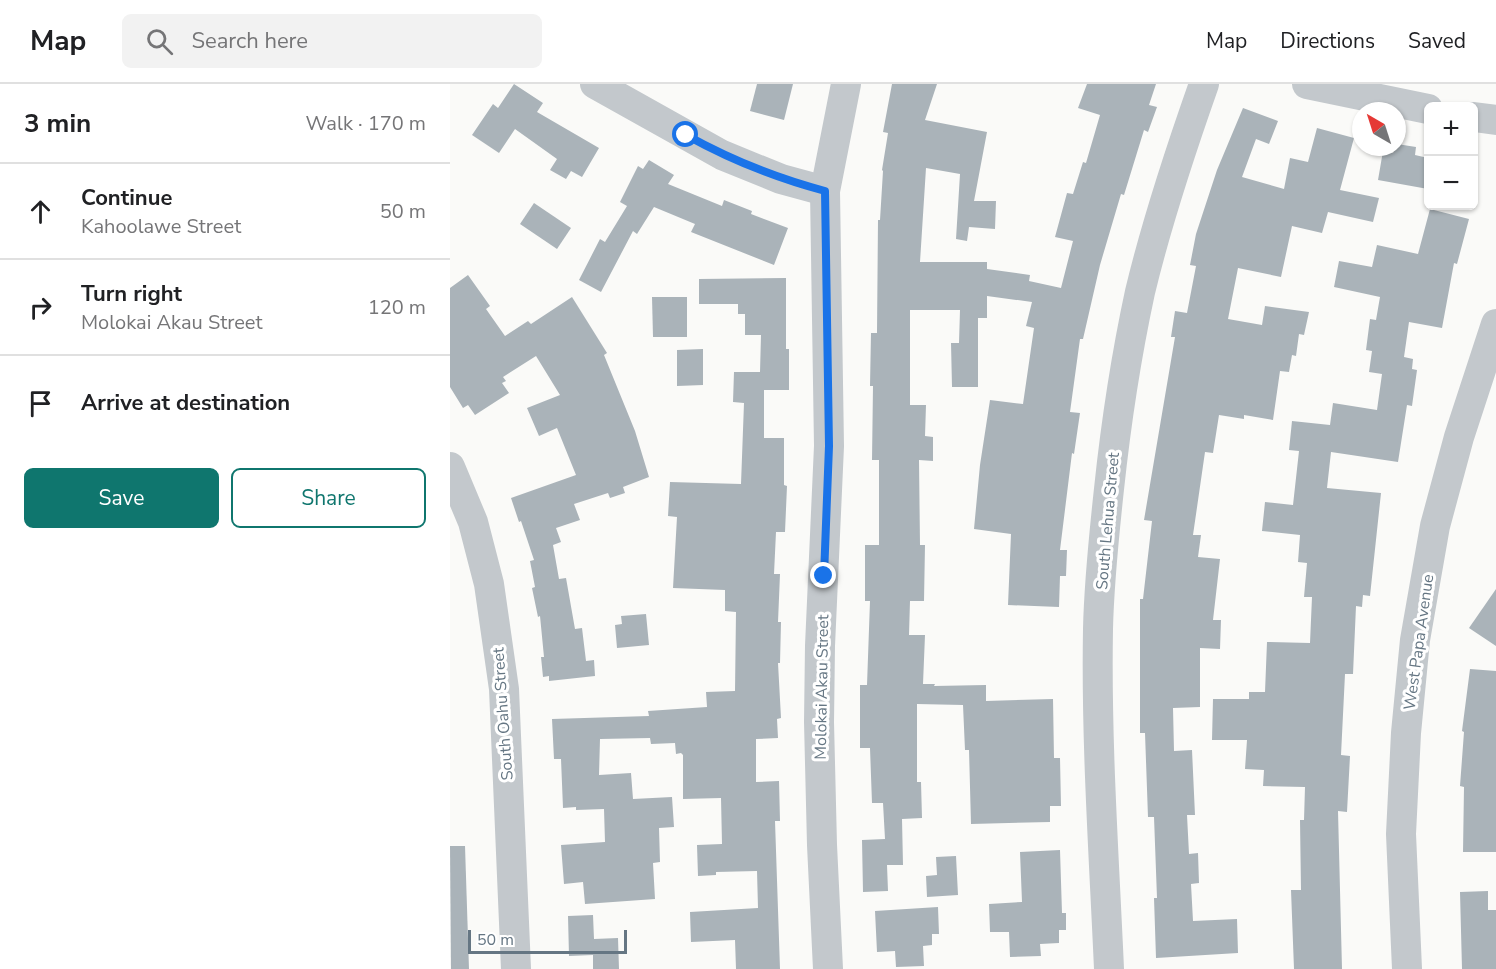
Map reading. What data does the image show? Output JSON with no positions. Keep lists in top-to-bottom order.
{
  "streets": {
    "street": [
      "South Lehua Street",
      "West Papa Avenue",
      "Molokai Akau Street",
      "South Oahu Street"
    ]
  },
  "scale_bar": "50 m",
  "north": "top left",
  "page": {
    "header": "Map",
    "search": "Search here",
    "nav": ["Map", "Directions", "Saved"],
    "heading": ["3 min", "Walk · 170 m"],
    "map_buttons": ["+", "−"],
    "list": [
      ["Continue", "Kahoolawe Street", "50 m"],
      ["Turn right", "Molokai Akau Street", "120 m"],
      "Arrive at destination"
    ],
    "buttons": ["Save", "Share"],
    "scale": "50 m"
  }
}
